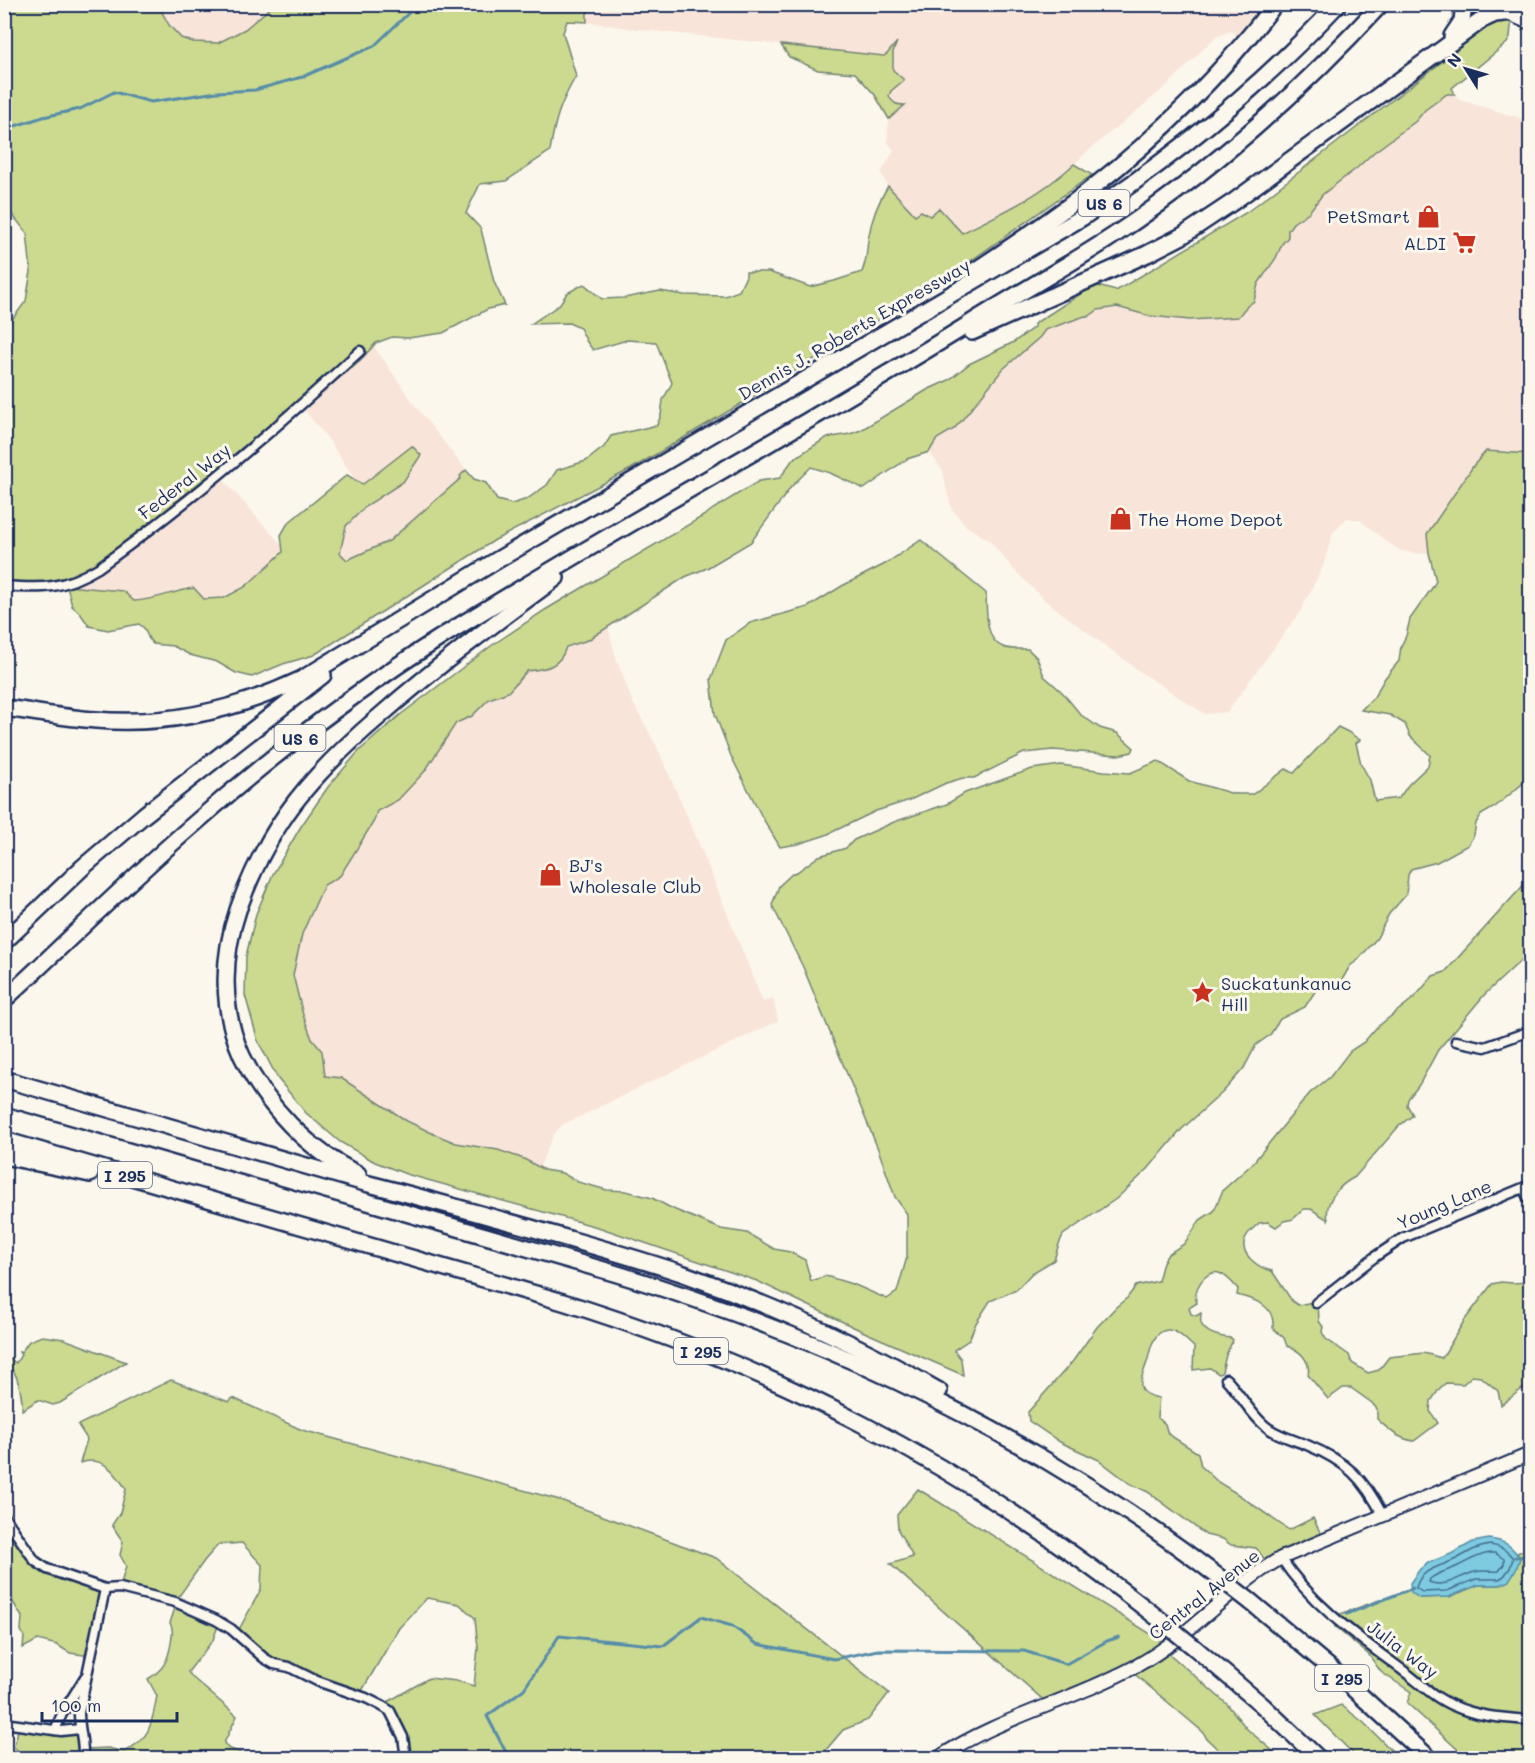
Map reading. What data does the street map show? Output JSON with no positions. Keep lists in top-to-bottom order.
{
  "streets": {
    "highway": ["US 6", "Dennis J. Roberts Expressway", "I 295"],
    "street": [
      "Federal Way",
      "Young Lane",
      "Central Avenue",
      "Julia Way"
    ]
  },
  "crossings": [
    ["US 6", "Dennis J. Roberts Expressway"],
    ["Central Avenue", "Julia Way"]
  ],
  "places": {
    "shop": ["PetSmart", "The Home Depot", "BJ's Wholesale Club"],
    "supermarket": ["ALDI"],
    "place": ["Suckatunkanuc Hill"]
  },
  "scale_bar": "100 m",
  "north": "top left"
}
